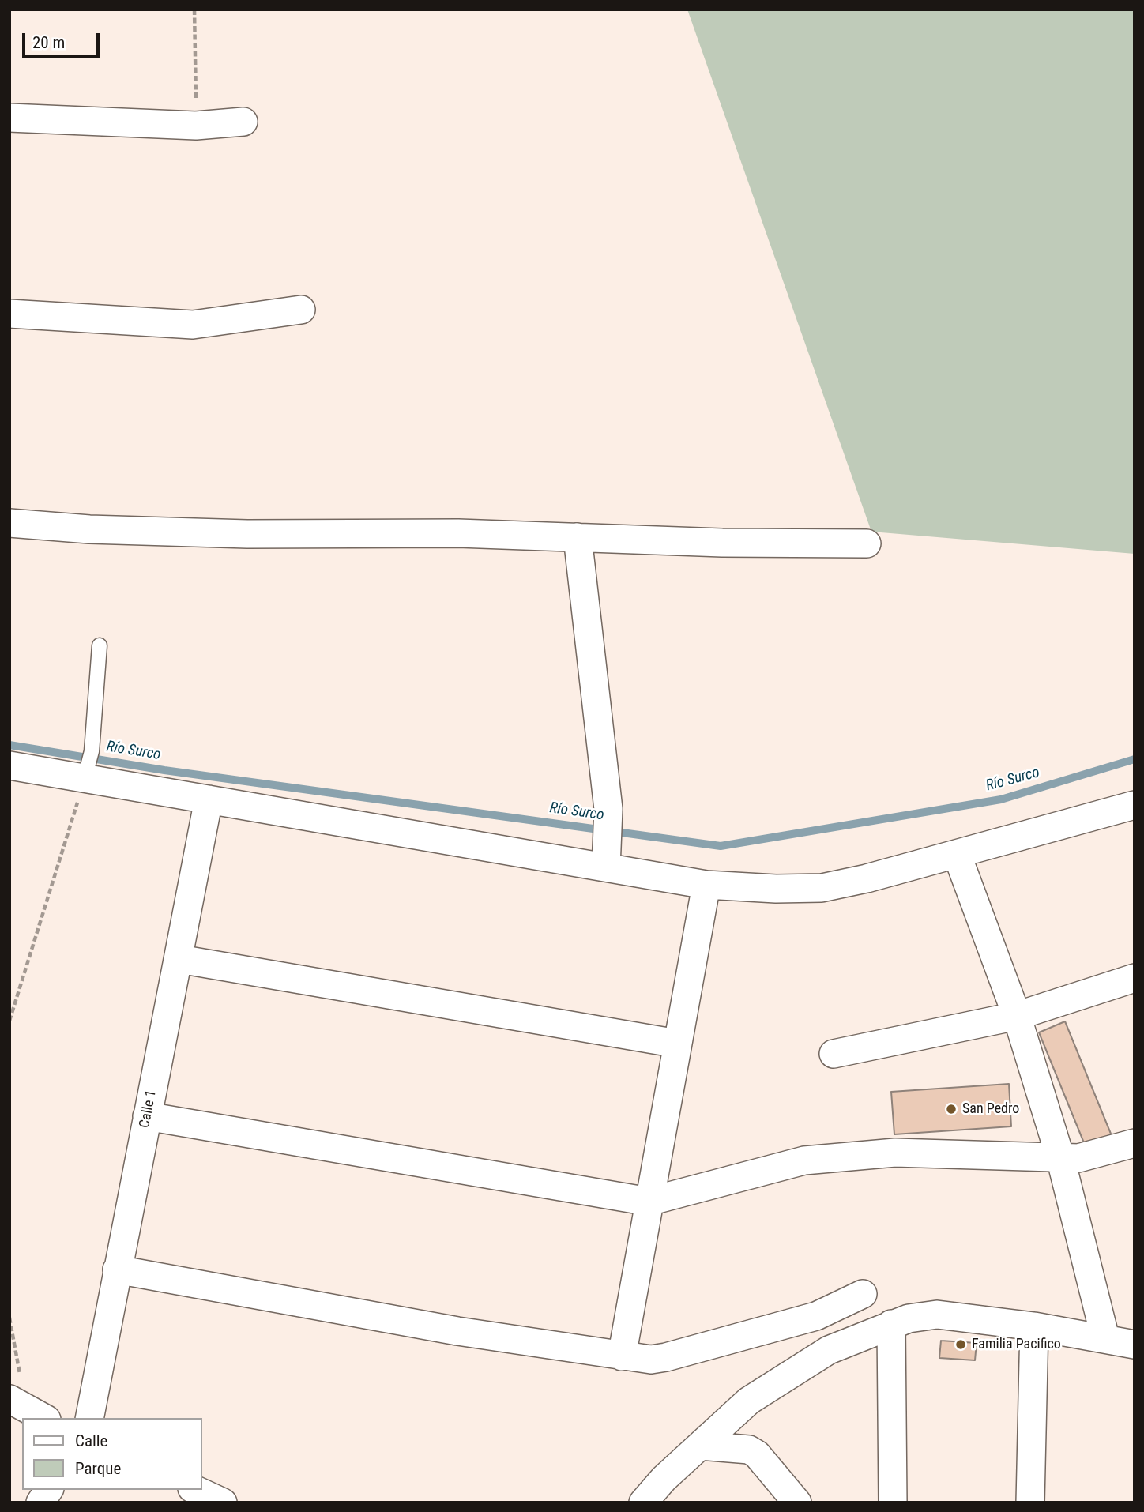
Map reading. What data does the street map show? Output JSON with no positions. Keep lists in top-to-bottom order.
{
  "streets": {
    "street": ["Calle 1"]
  },
  "water": ["Río Surco"],
  "places": ["San Pedro", "Familia Pacifico"],
  "legend": ["Calle", "Parque"],
  "scale_bar": "20 m"
}
